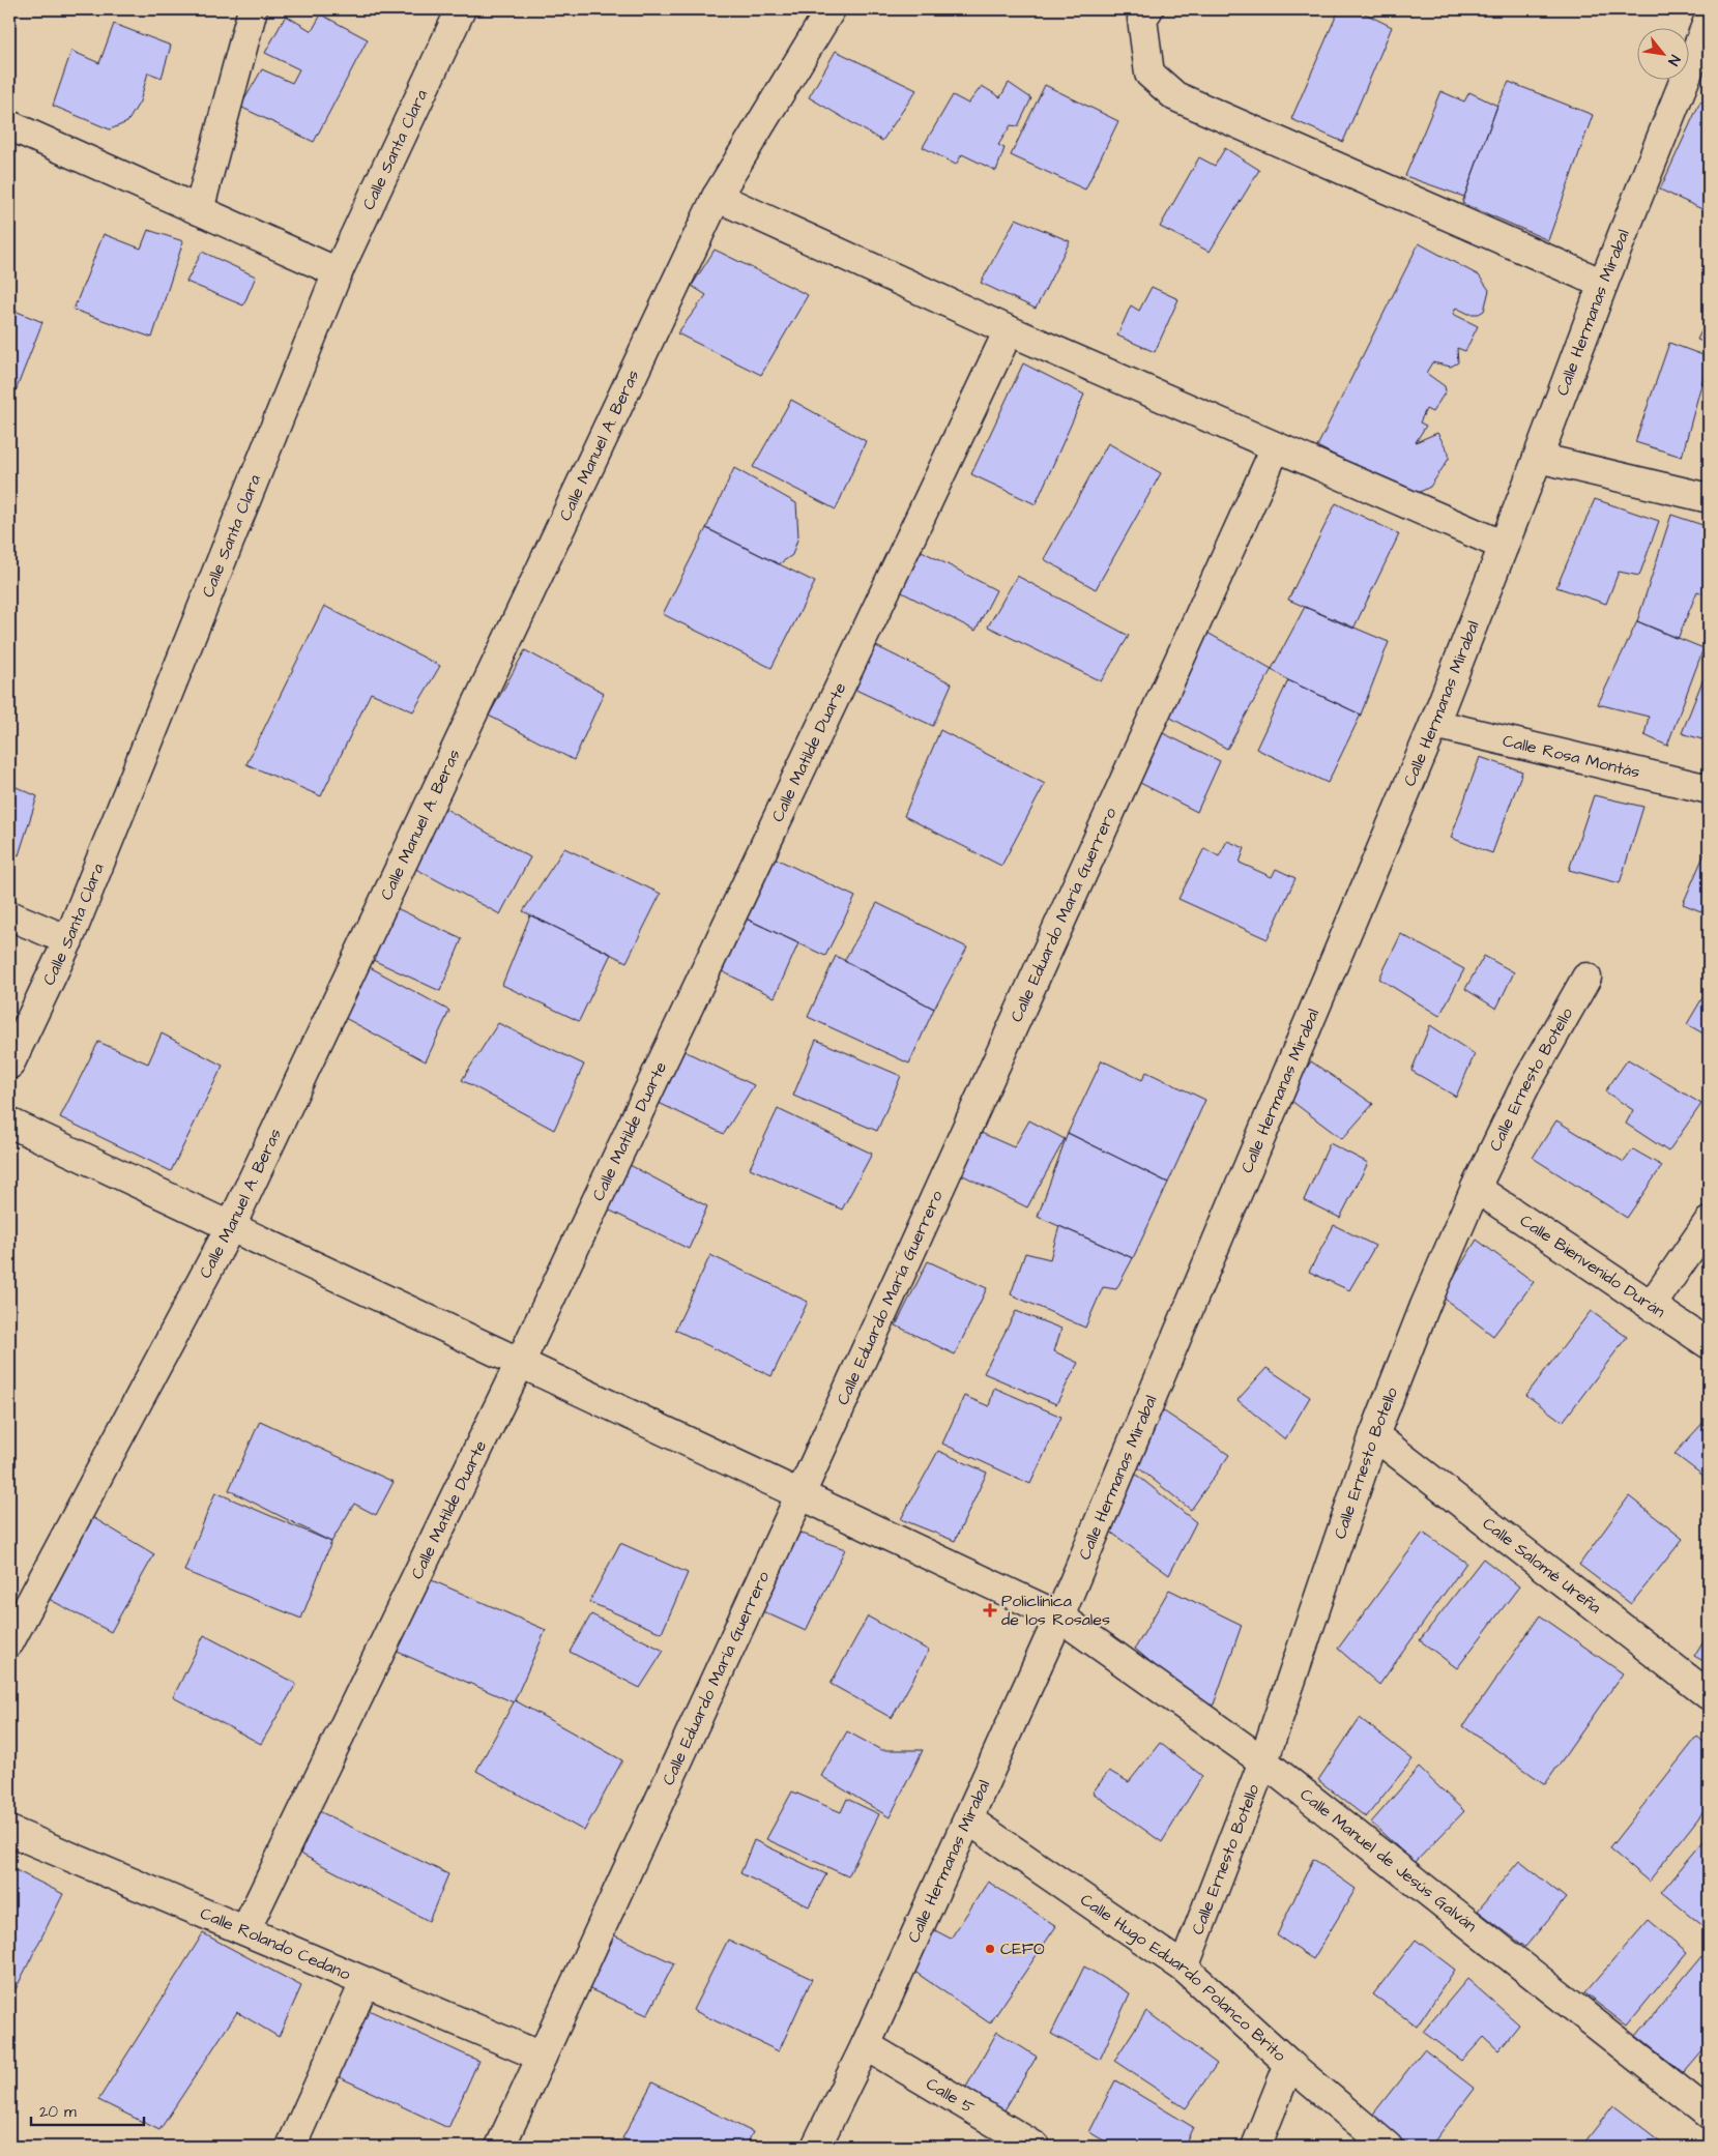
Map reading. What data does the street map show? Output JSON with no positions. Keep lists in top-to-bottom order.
{
  "streets": {
    "street": [
      "Calle Santa Clara",
      "Calle Hermanas Mirabal",
      "Calle Manuel A. Beras",
      "Calle Matilde Duarte",
      "Calle Rosa Montás",
      "Calle Eduardo María Guerrero",
      "Calle Ernesto Botello",
      "Calle Bienvenido Durán",
      "Calle Salomé Ureña",
      "Calle Manuel de Jesús Galván",
      "Calle Rolando Cedano",
      "Calle Hugo Eduardo Polanco Brito",
      "Calle 5"
    ]
  },
  "crossings": [
    ["Calle Hermanas Mirabal", "Calle Rosa Montás"],
    ["Calle Hermanas Mirabal", "Calle Manuel de Jesús Galván"],
    ["Calle Hermanas Mirabal", "Calle Hugo Eduardo Polanco Brito"],
    ["Calle Hermanas Mirabal", "Calle 5"],
    ["Calle Manuel A. Beras", "Calle Manuel de Jesús Galván"],
    ["Calle Matilde Duarte", "Calle Manuel de Jesús Galván"],
    ["Calle Matilde Duarte", "Calle Rolando Cedano"],
    ["Calle Eduardo María Guerrero", "Calle Manuel de Jesús Galván"],
    ["Calle Eduardo María Guerrero", "Calle Rolando Cedano"],
    ["Calle Ernesto Botello", "Calle Bienvenido Durán"],
    ["Calle Ernesto Botello", "Calle Salomé Ureña"],
    ["Calle Ernesto Botello", "Calle Manuel de Jesús Galván"],
    ["Calle Ernesto Botello", "Calle Hugo Eduardo Polanco Brito"]
  ],
  "places": {
    "health": ["Policlínica de los Rosales"],
    "other": ["CEFO"]
  },
  "scale_bar": "20 m",
  "north": "bottom right"
}
